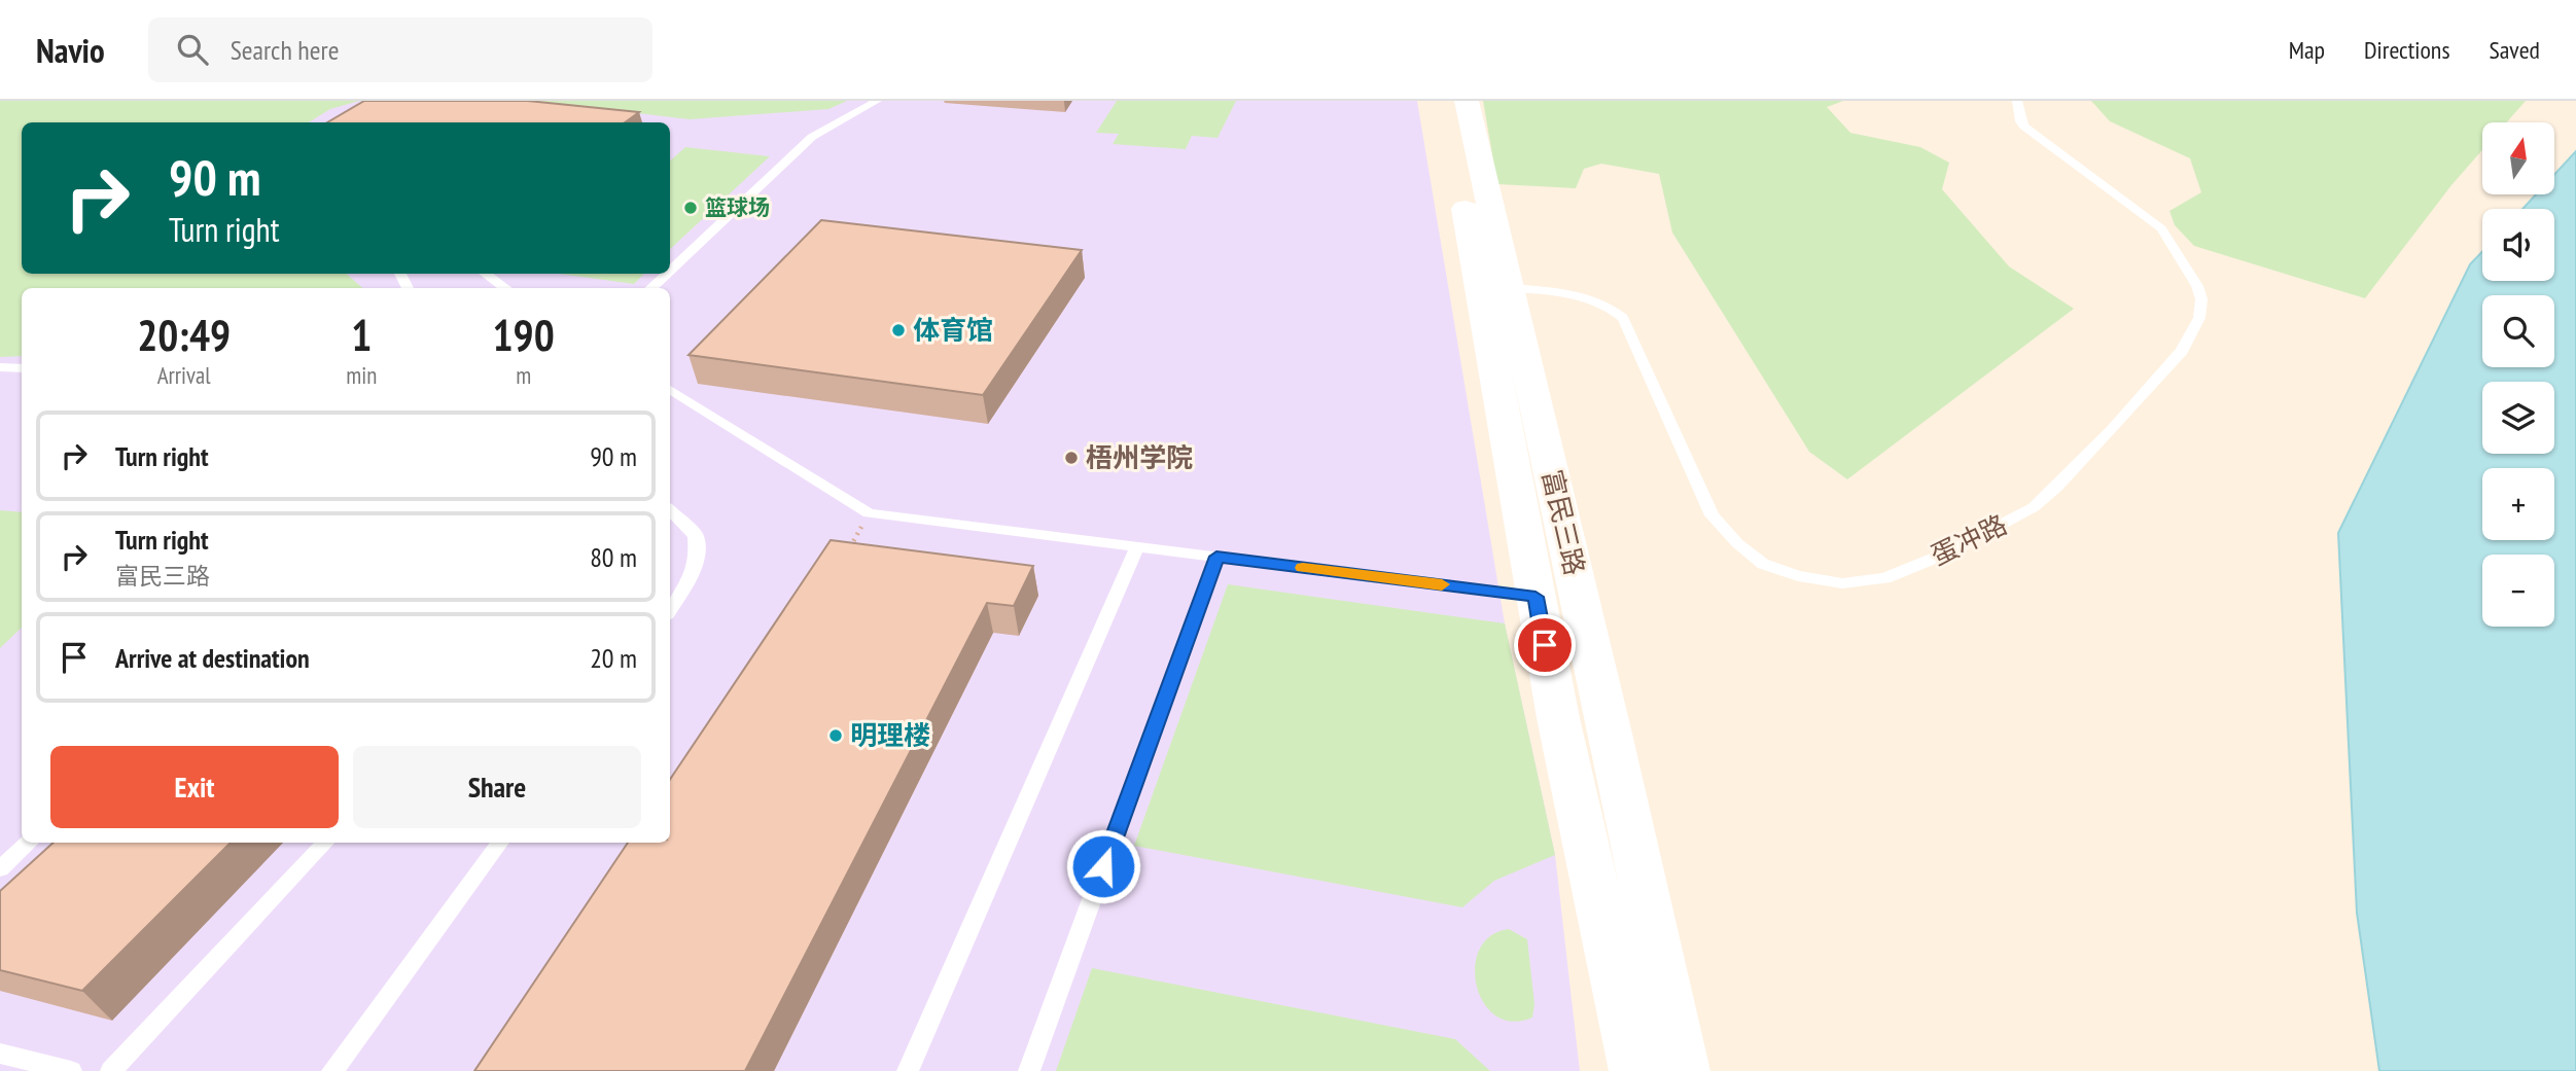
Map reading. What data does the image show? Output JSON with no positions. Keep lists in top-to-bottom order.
{
  "streets": {
    "main road": ["富民三路"],
    "lane": ["蛋冲路"]
  },
  "crossings": [
    ["富民三路", "蛋冲路"]
  ],
  "places": [
    "篮球场",
    "体育馆",
    "梧州学院",
    "明理楼"
  ],
  "north": "top",
  "page": {
    "header": "Navio",
    "search": "Search here",
    "nav": ["Map", "Directions", "Saved"],
    "map_buttons": ["+", "−"],
    "turn": ["90 m", "Turn right"],
    "eta": [
      "20:49",
      "Arrival",
      "1",
      "min",
      "190",
      "m"
    ],
    "list": [
      {
        "name": "Turn right",
        "value": "90 m"
      },
      {
        "name": "Turn right",
        "note": "富民三路",
        "value": "80 m"
      },
      {
        "name": "Arrive at destination",
        "value": "20 m"
      }
    ],
    "buttons": ["Exit", "Share"]
  }
}
